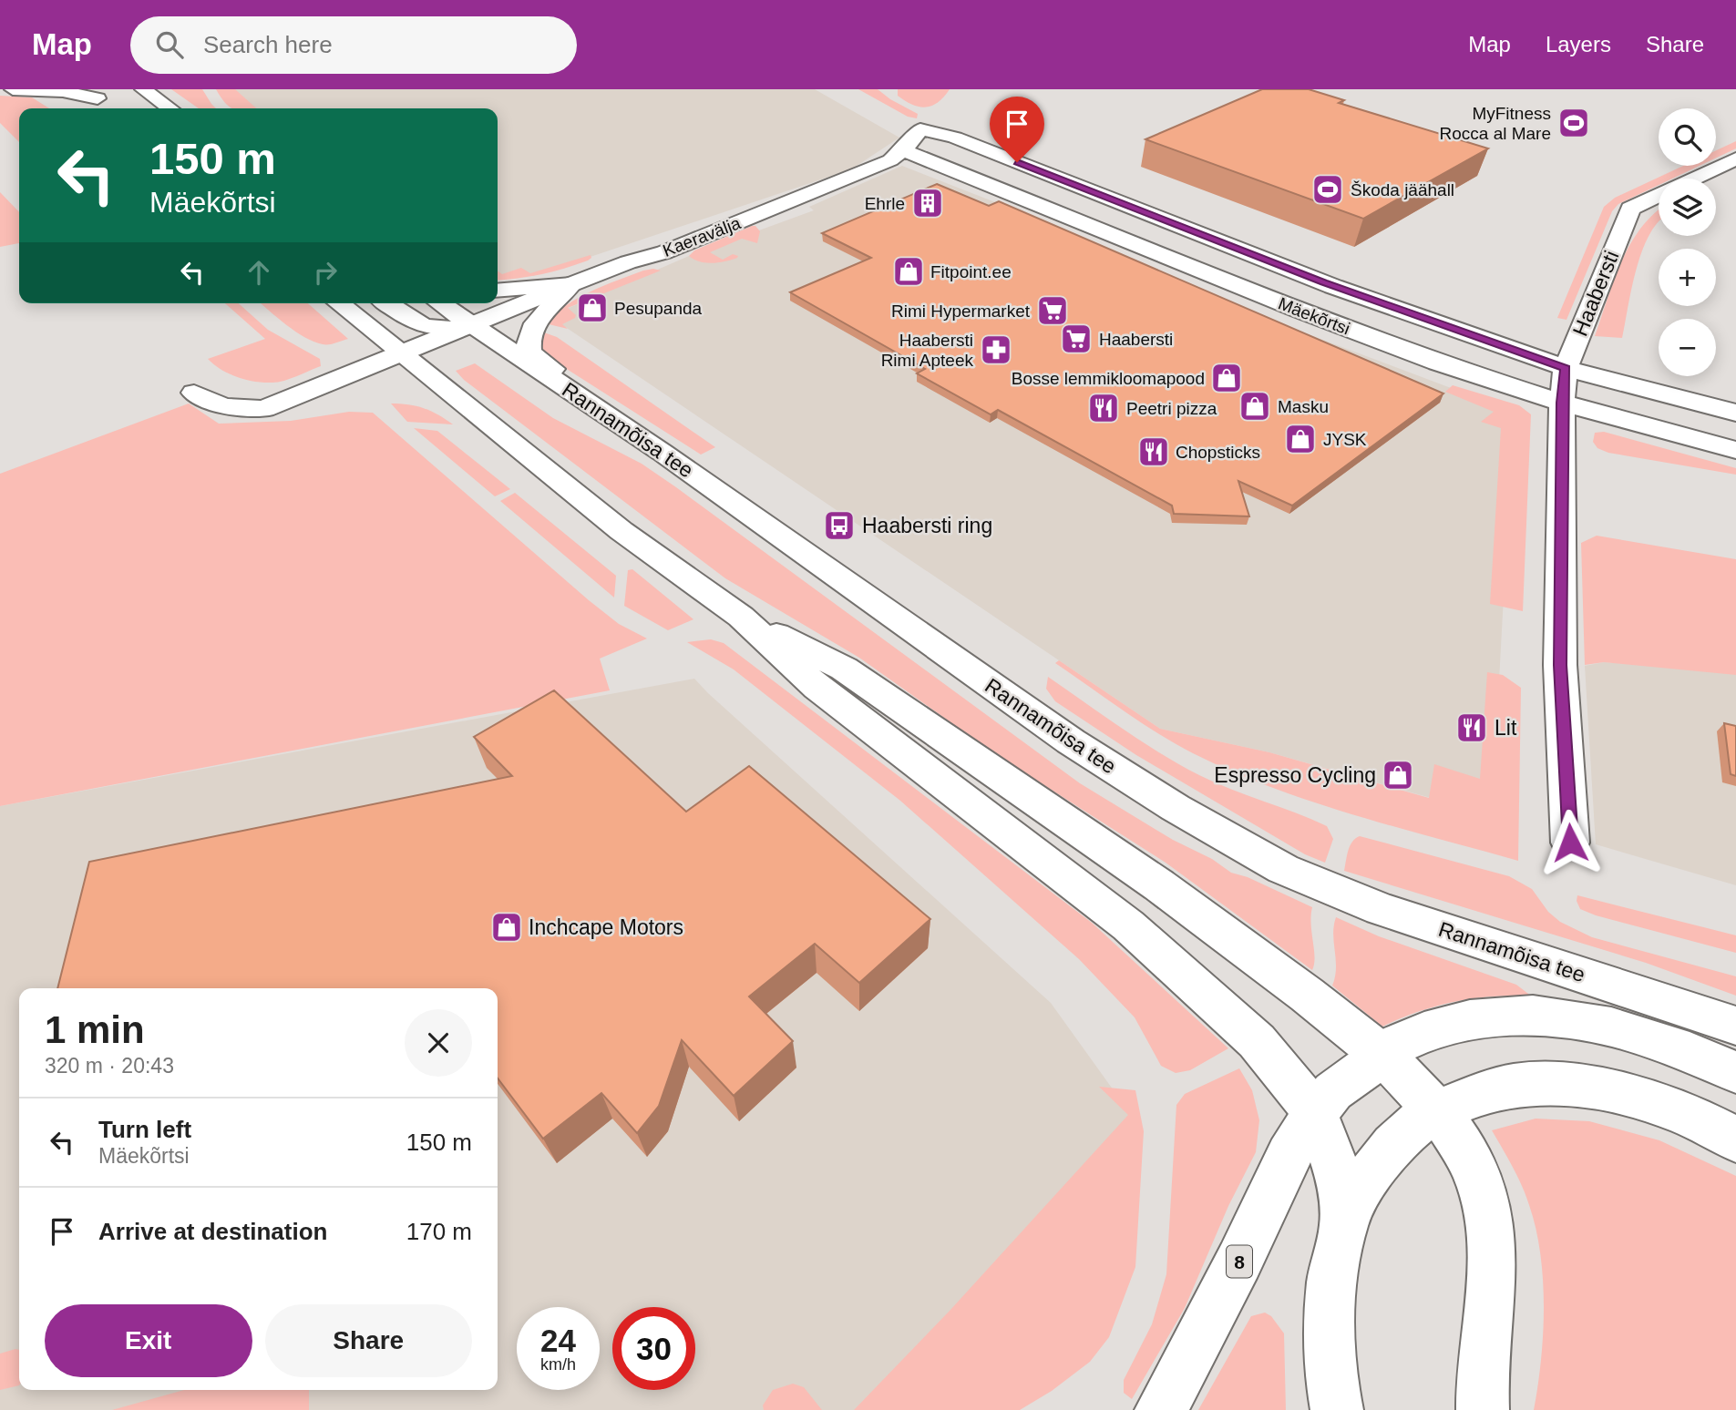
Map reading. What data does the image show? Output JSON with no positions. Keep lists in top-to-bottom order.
{
  "streets": {
    "main road": [
      "Kaeravälja",
      "Haabersti",
      "Mäekõrtsi",
      "Rannamõisa tee",
      "8"
    ]
  },
  "crossings": [
    ["Kaeravälja", "Mäekõrtsi"],
    ["Kaeravälja", "Rannamõisa tee"],
    ["Haabersti", "Mäekõrtsi"]
  ],
  "places": {
    "sports": ["MyFitness Rocca al Mare", "Škoda jäähall"],
    "building": ["Ehrle"],
    "shop": [
      "Fitpoint.ee",
      "Pesupanda",
      "Bosse lemmikloomapood",
      "Masku",
      "JYSK",
      "Espresso Cycling",
      "Inchcape Motors"
    ],
    "supermarket": ["Rimi Hypermarket", "Haabersti"],
    "pharmacy": ["Haabersti Rimi Apteek"],
    "restaurant": ["Peetri pizza", "Chopsticks", "Lit"],
    "bus stop": ["Haabersti ring"]
  },
  "page": {
    "header": "Map",
    "search": "Search here",
    "nav": ["Map", "Layers", "Share"],
    "map_buttons": ["+", "−"],
    "turn": ["150 m", "Mäekõrtsi"],
    "heading": ["1 min", "320 m · 20:43"],
    "list": [
      {
        "name": "Turn left",
        "note": "Mäekõrtsi",
        "value": "150 m"
      },
      {
        "name": "Arrive at destination",
        "value": "170 m"
      }
    ],
    "buttons": ["Exit", "Share"],
    "speed": "24 km/h",
    "limit": "30"
  }
}
